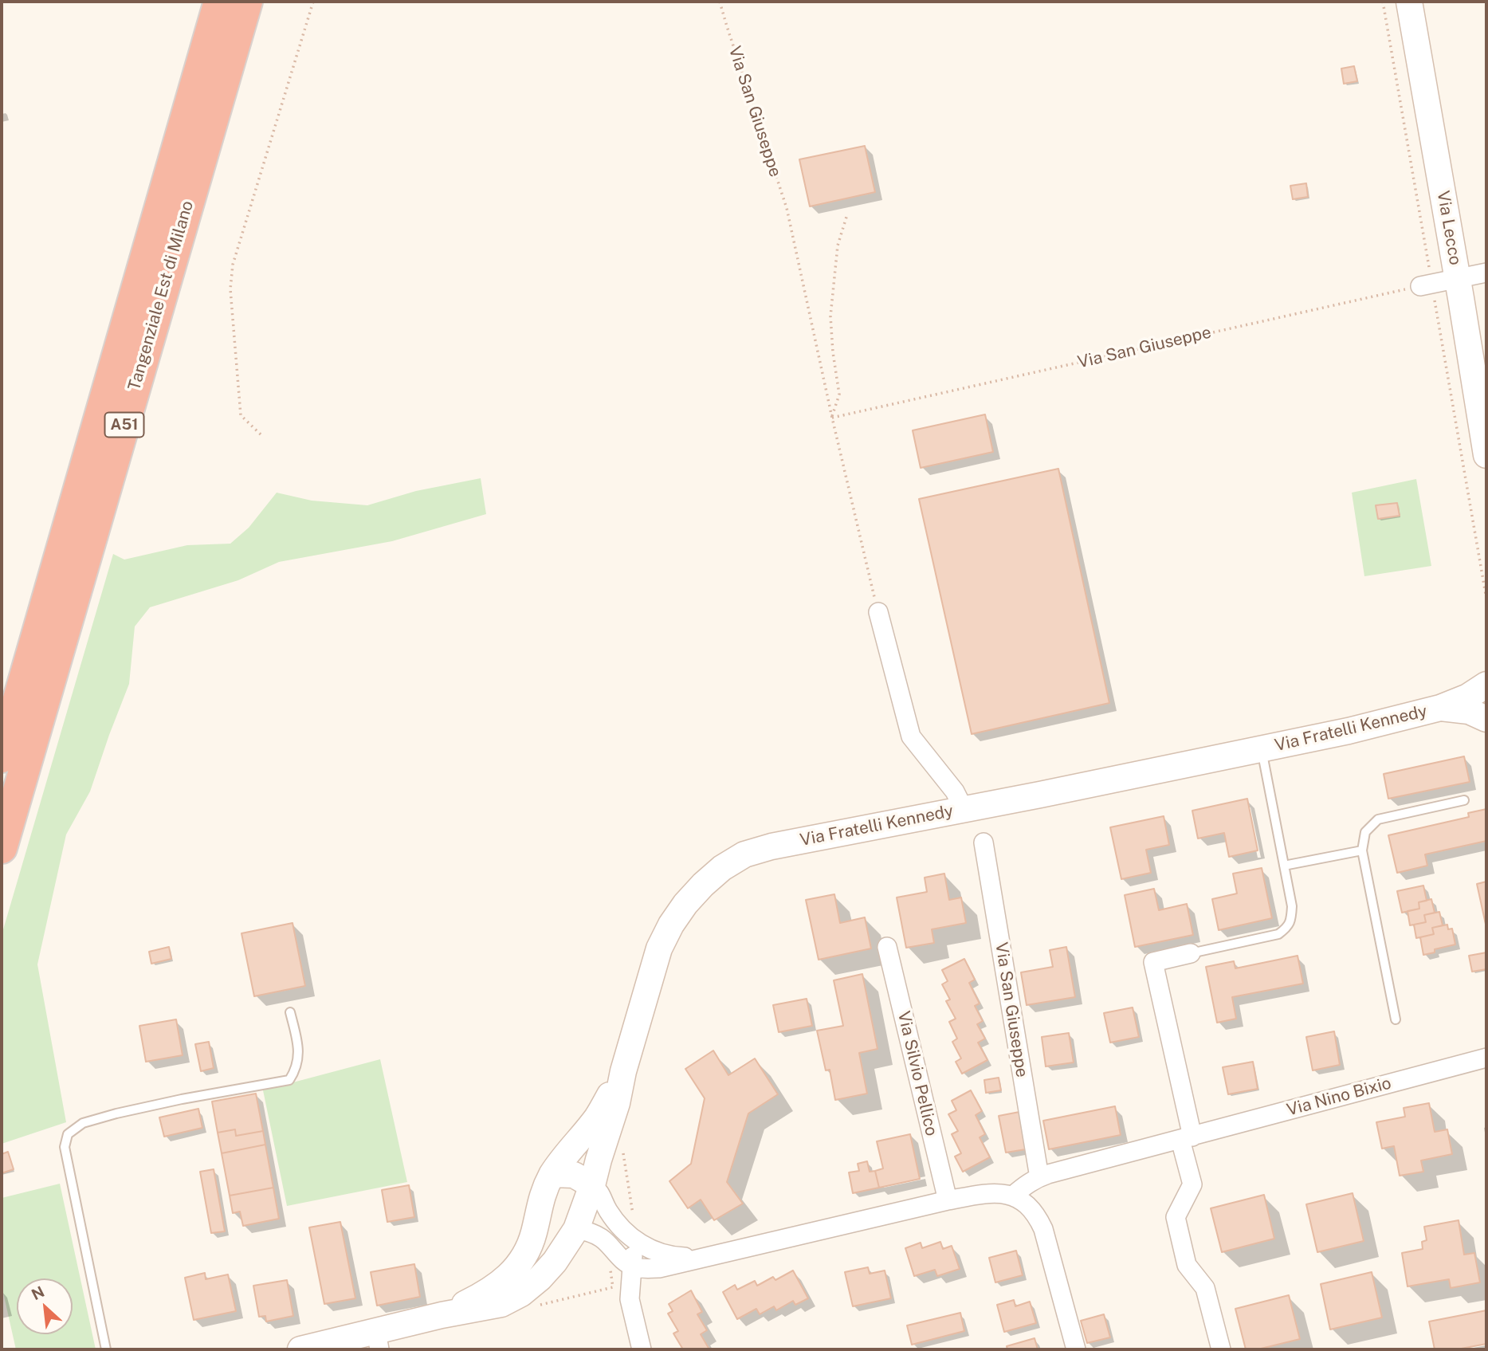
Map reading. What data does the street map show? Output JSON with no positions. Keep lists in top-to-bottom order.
{
  "streets": {
    "highway": ["Tangenziale Est di Milano", "A51"],
    "street": [
      "Via San Giuseppe",
      "Via Lecco",
      "Via Fratelli Kennedy",
      "Via Silvio Pellico",
      "Via Nino Bixio"
    ]
  },
  "crossings": [
    ["Via San Giuseppe", "Via Nino Bixio"]
  ],
  "north": "top left"
}
